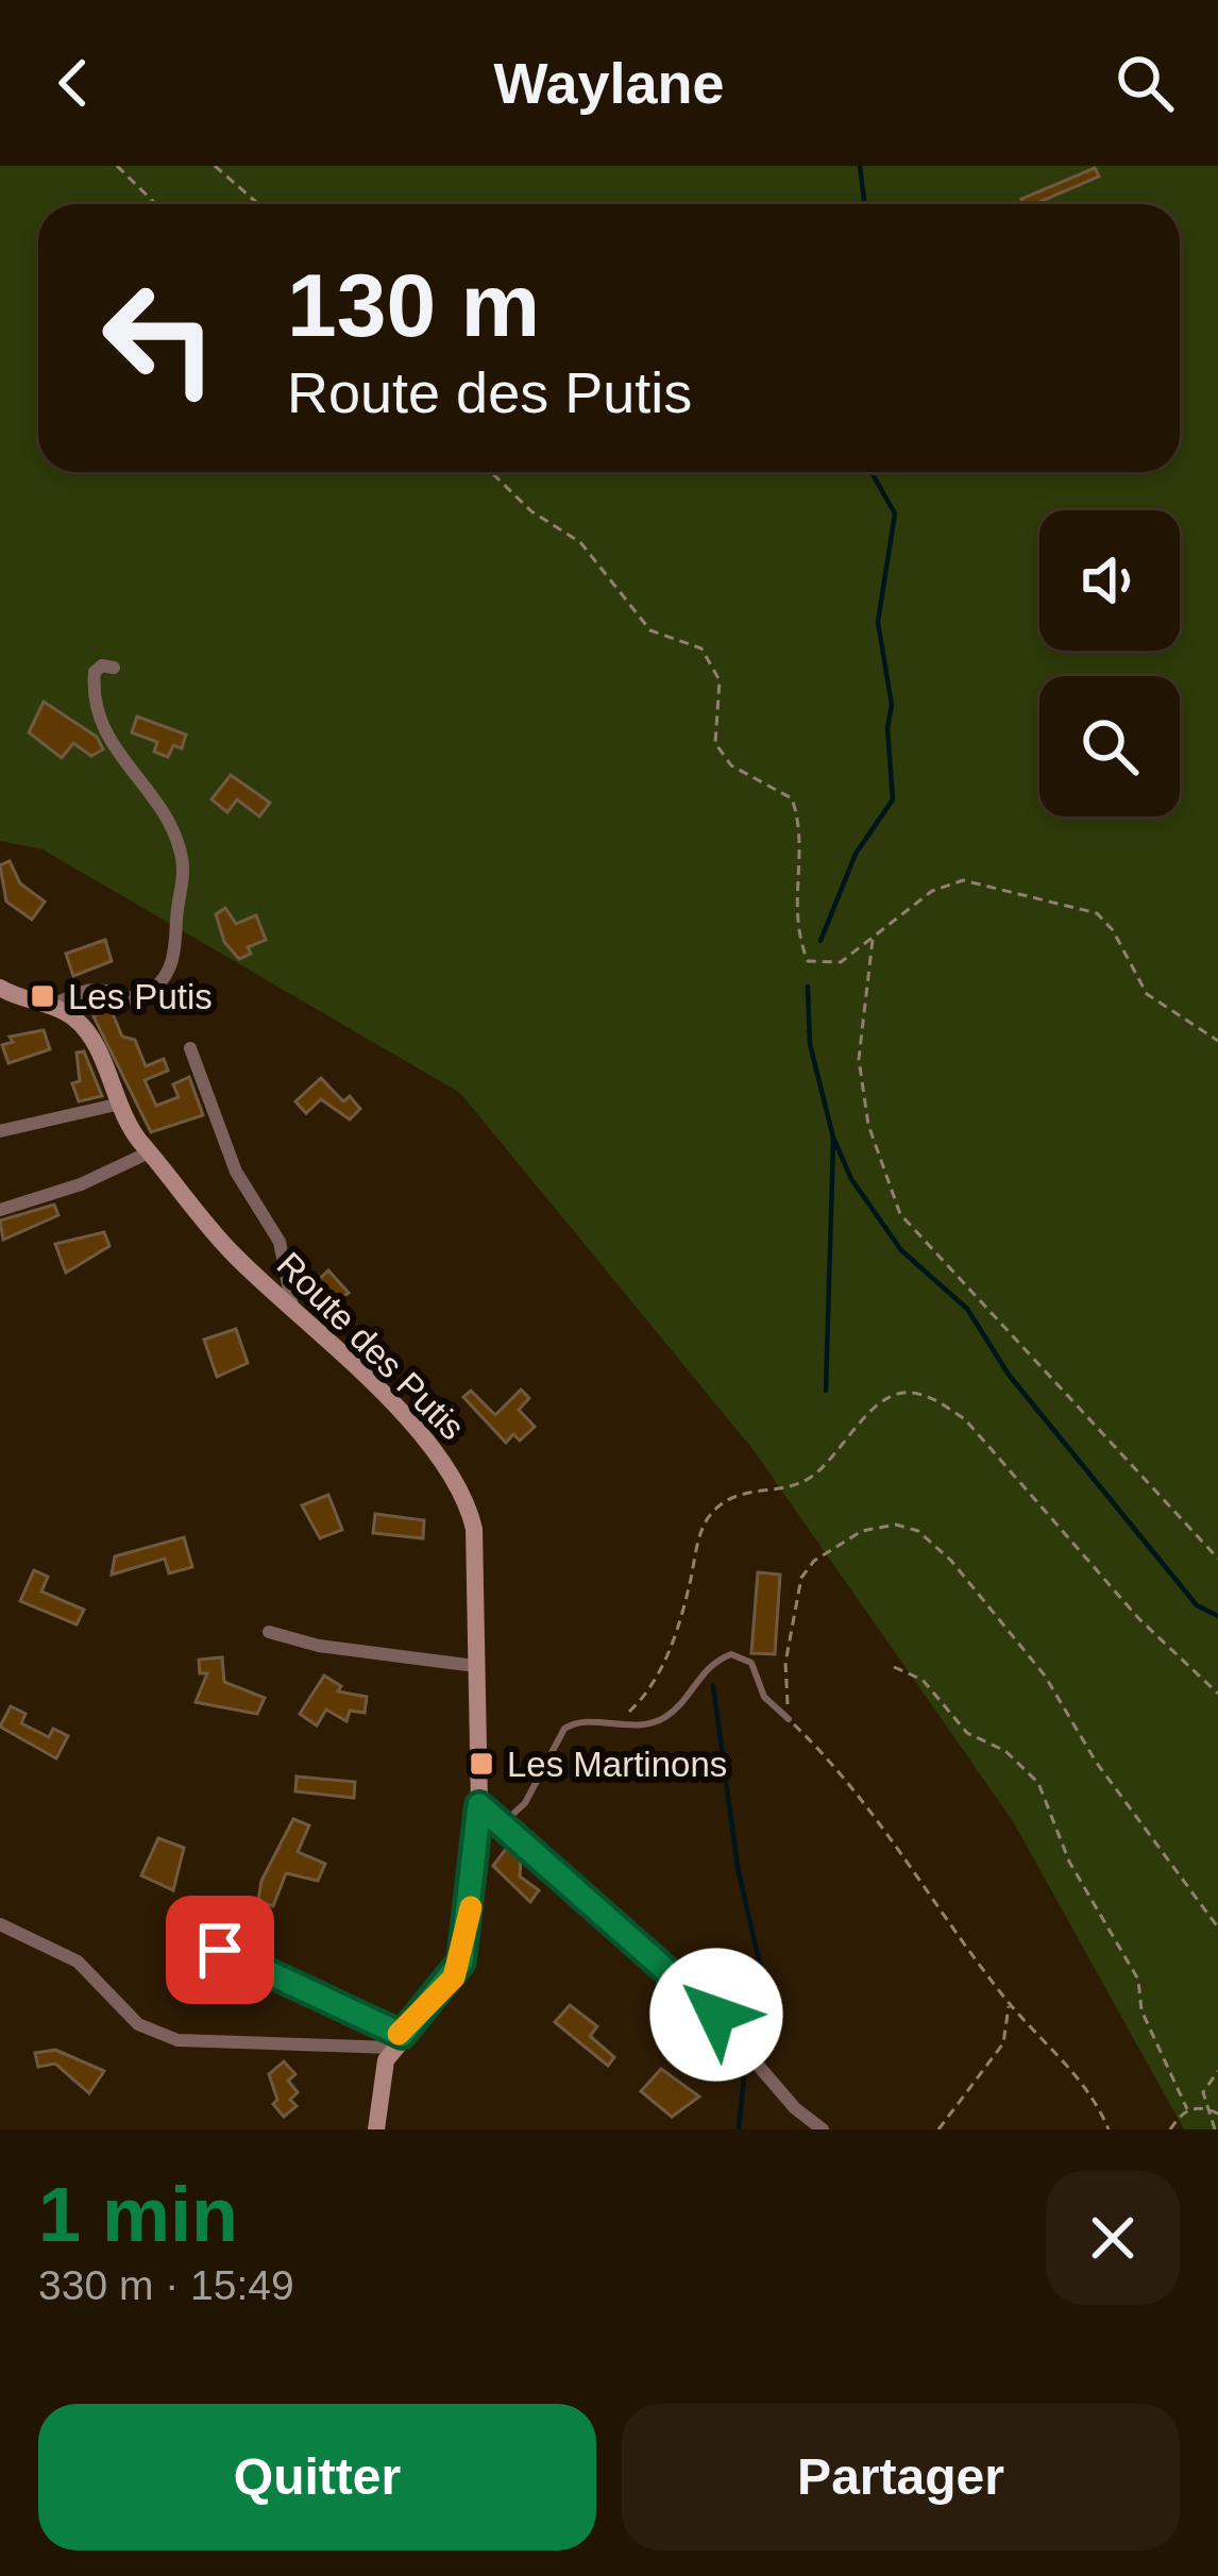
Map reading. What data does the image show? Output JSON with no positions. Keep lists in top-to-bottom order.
{
  "streets": {
    "street": ["Route des Putis"]
  },
  "places": {
    "transit": ["Les Putis", "Les Martinons"]
  },
  "page": {
    "header": "Waylane",
    "turn": ["130 m", "Route des Putis"],
    "heading": ["1 min", "330 m · 15:49"],
    "buttons": ["Quitter", "Partager"]
  }
}
